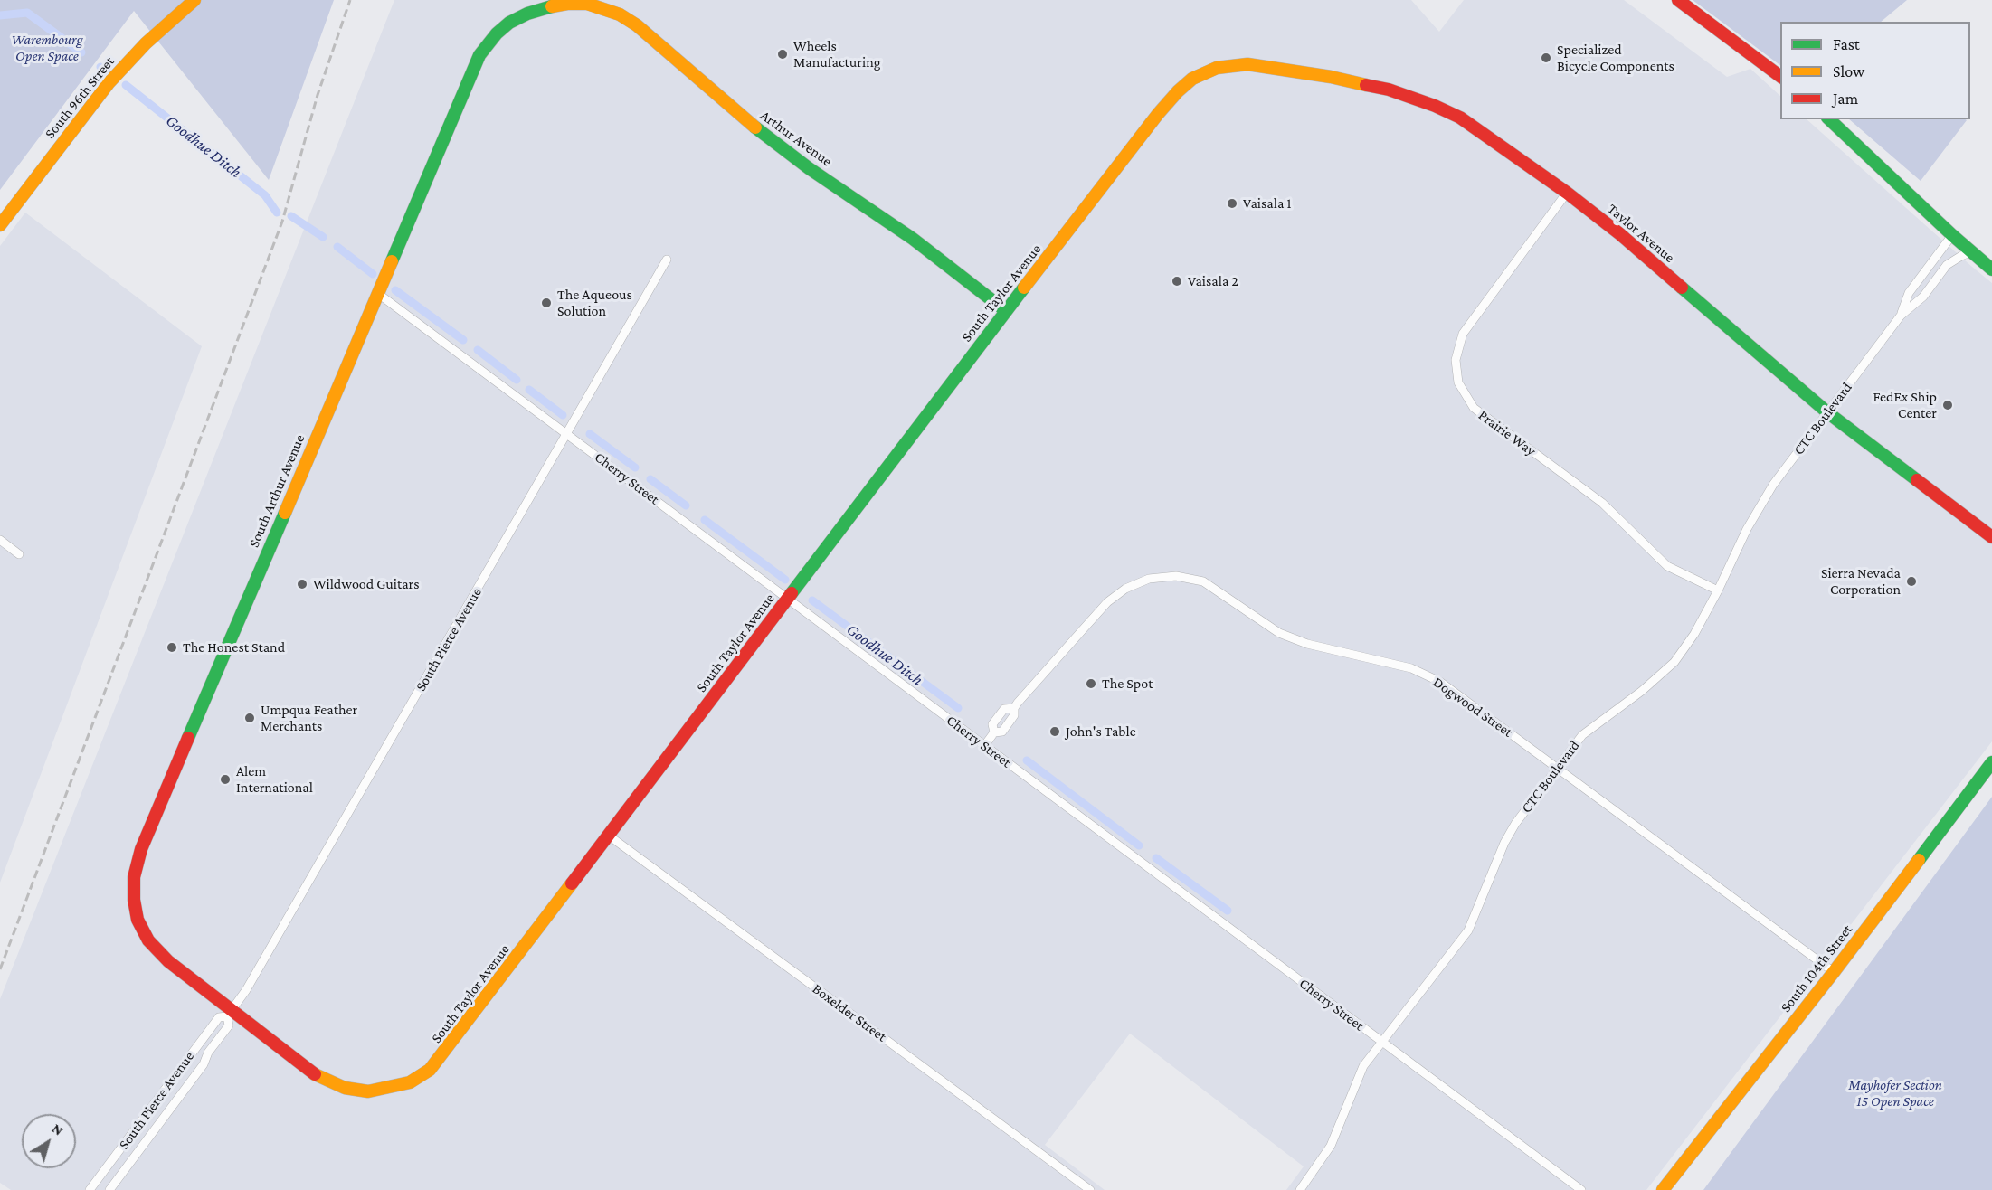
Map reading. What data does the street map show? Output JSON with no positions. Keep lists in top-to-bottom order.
{
  "streets": {
    "street": [
      "South 96th Street",
      "Arthur Avenue",
      "Taylor Avenue",
      "South Taylor Avenue",
      "CTC Boulevard",
      "Prairie Way",
      "Cherry Street",
      "South Arthur Avenue",
      "South Pierce Avenue",
      "Dogwood Street",
      "South 104th Street",
      "Boxelder Street"
    ]
  },
  "crossings": [
    ["Arthur Avenue", "South Taylor Avenue"],
    ["Arthur Avenue", "South Arthur Avenue"],
    ["Taylor Avenue", "South Taylor Avenue"],
    ["Taylor Avenue", "CTC Boulevard"],
    ["Taylor Avenue", "Prairie Way"],
    ["South Taylor Avenue", "Cherry Street"],
    ["South Taylor Avenue", "South Arthur Avenue"],
    ["South Taylor Avenue", "South Pierce Avenue"],
    ["South Taylor Avenue", "Boxelder Street"],
    ["CTC Boulevard", "Prairie Way"],
    ["CTC Boulevard", "Cherry Street"],
    ["CTC Boulevard", "Dogwood Street"],
    ["Cherry Street", "South Arthur Avenue"],
    ["Cherry Street", "South Pierce Avenue"],
    ["Cherry Street", "Dogwood Street"],
    ["South Arthur Avenue", "South Pierce Avenue"],
    ["Dogwood Street", "South 104th Street"]
  ],
  "water": ["Goodhue Ditch"],
  "parks": ["Warembourg Open Space", "Mayhofer Section 15 Open Space"],
  "places": [
    "Wheels Manufacturing",
    "Specialized Bicycle Components",
    "Vaisala 1",
    "Vaisala 2",
    "The Aqueous Solution",
    "FedEx Ship Center",
    "Sierra Nevada Corporation",
    "Wildwood Guitars",
    "The Honest Stand",
    "The Spot",
    "Umpqua Feather Merchants",
    "John's Table",
    "Alem International"
  ],
  "legend": ["Fast", "Slow", "Jam"],
  "north": "top right"
}
